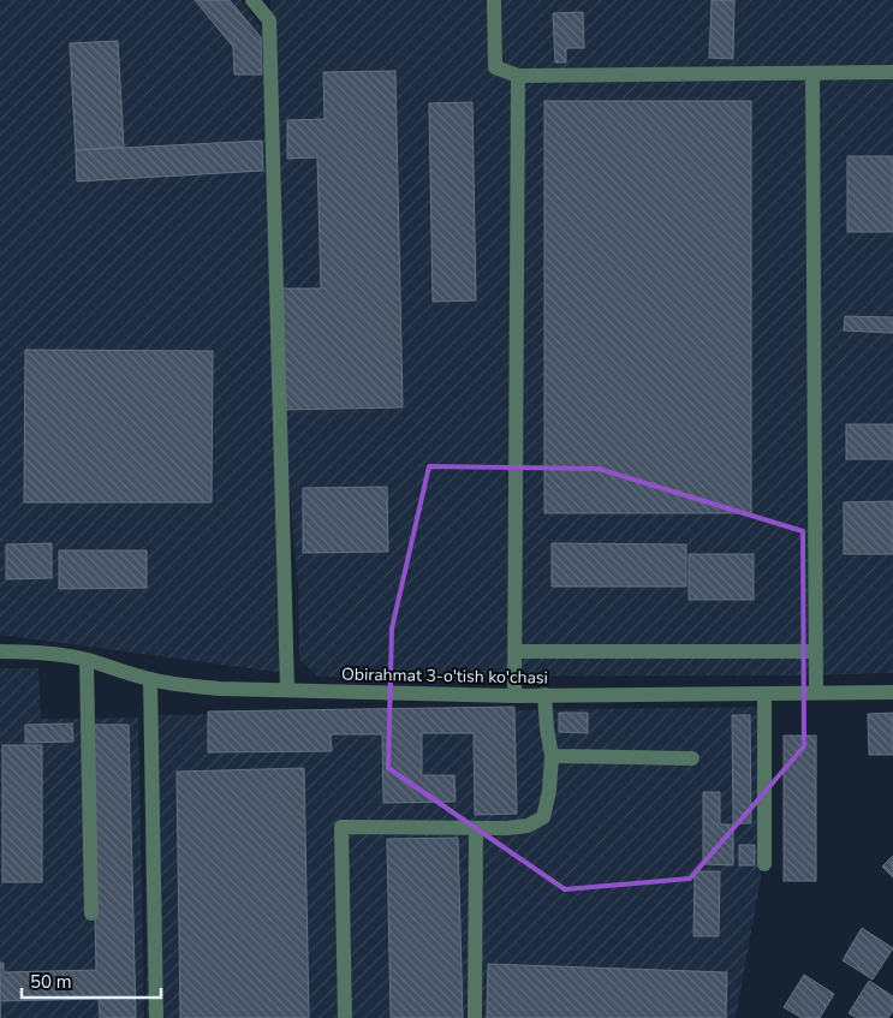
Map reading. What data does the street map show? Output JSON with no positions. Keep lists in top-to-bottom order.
{
  "streets": {
    "street": ["Obirahmat 3-o'tish ko'chasi"]
  },
  "scale_bar": "50 m"
}
